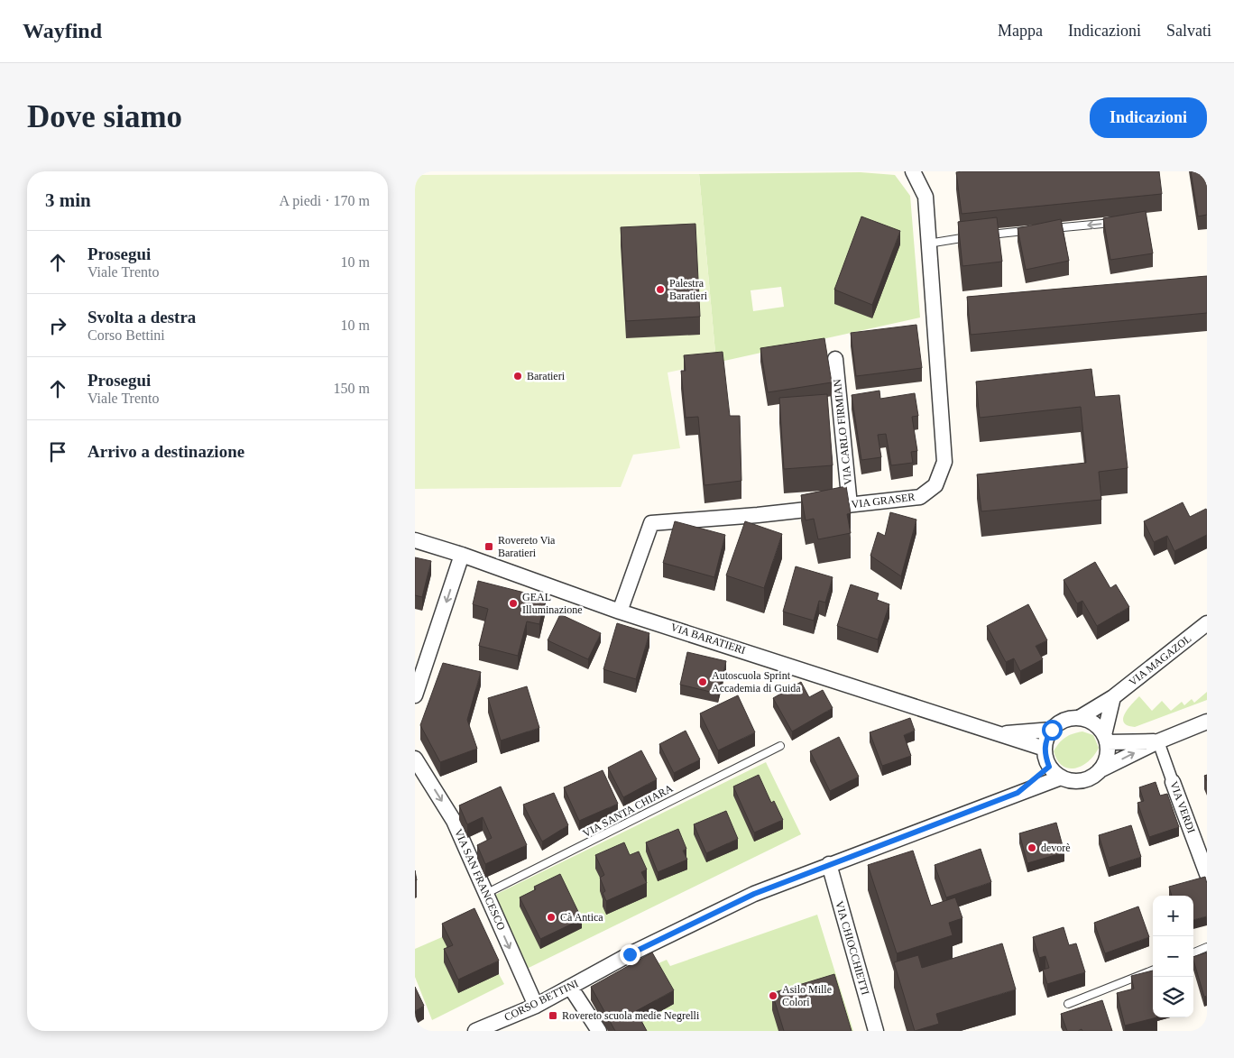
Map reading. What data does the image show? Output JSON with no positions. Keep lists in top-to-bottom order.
{
  "streets": {
    "street": [
      "VIA CARLO FIRMIAN",
      "VIA GRASER",
      "VIA BARATIERI",
      "VIA MAGAZOL",
      "VIA VERDI",
      "VIA SAN FRANCESCO",
      "VIA CHIOCCHIETTI",
      "CORSO BETTINI"
    ],
    "lane": ["VIA SANTA CHIARA"]
  },
  "crossings": [
    ["VIA CARLO FIRMIAN", "VIA GRASER"],
    ["VIA GRASER", "VIA BARATIERI"],
    ["VIA BARATIERI", "VIA MAGAZOL"],
    ["VIA BARATIERI", "CORSO BETTINI"],
    ["VIA MAGAZOL", "CORSO BETTINI"],
    ["VIA SANTA CHIARA", "VIA SAN FRANCESCO"],
    ["VIA SAN FRANCESCO", "CORSO BETTINI"],
    ["VIA CHIOCCHIETTI", "CORSO BETTINI"]
  ],
  "one_way": ["VIA SAN FRANCESCO"],
  "places": {
    "other": [
      "Palestra Baratieri",
      "Baratieri",
      "GEAL Illuminazione",
      "Autoscuola Sprint Accademia di Guida",
      "devorè",
      "Cà Antica",
      "Asilo Mille Colori"
    ],
    "transit": ["Rovereto Via Baratieri", "Rovereto scuola medie Negrelli"]
  },
  "page": {
    "header": "Wayfind",
    "nav": ["Mappa", "Indicazioni", "Salvati"],
    "buttons": "Indicazioni",
    "title": "Dove siamo",
    "heading": ["3 min", "A piedi · 170 m"],
    "list": [
      ["Prosegui", "Viale Trento", "10 m"],
      ["Svolta a destra", "Corso Bettini", "10 m"],
      ["Prosegui", "Viale Trento", "150 m"],
      "Arrivo a destinazione"
    ],
    "map_buttons": ["+", "−"]
  }
}
